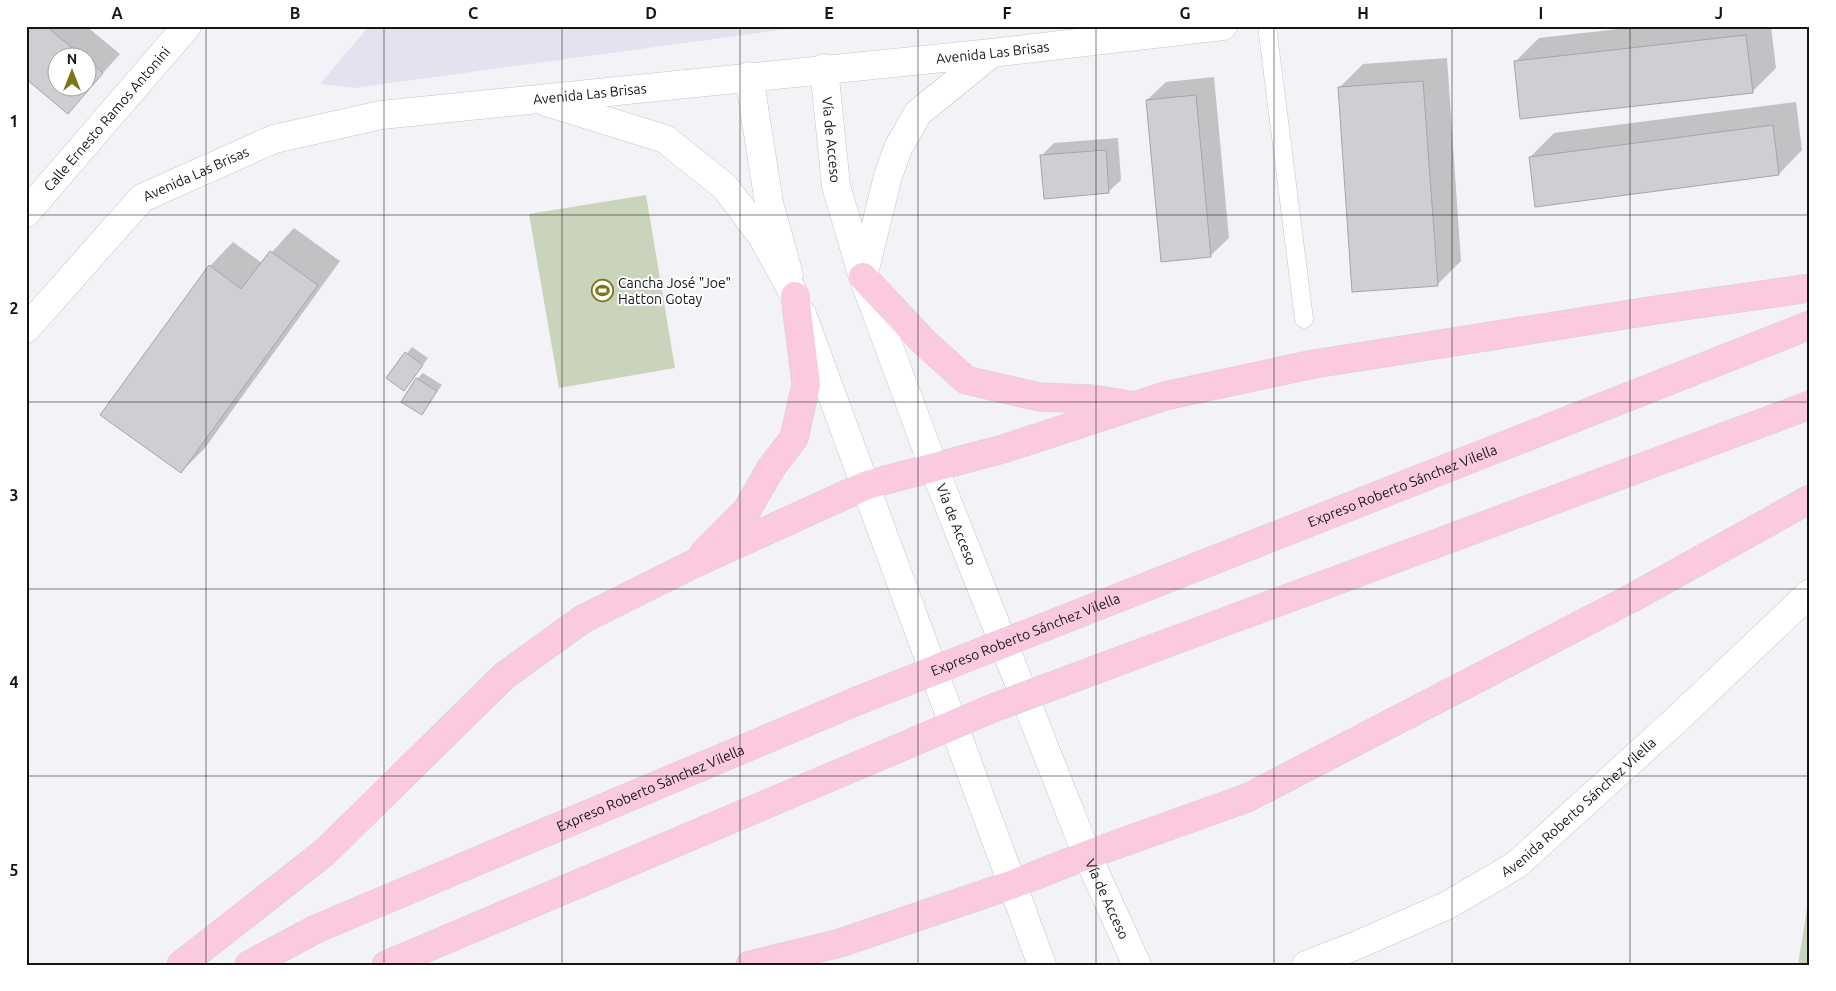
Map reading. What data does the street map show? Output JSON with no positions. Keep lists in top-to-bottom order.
{
  "streets": {
    "highway": ["Expreso Roberto Sánchez Vilella"],
    "street": [
      "Avenida Las Brisas",
      "Calle Ernesto Ramos Antonini",
      "Vía de Acceso",
      "Avenida Roberto Sánchez Vilella"
    ]
  },
  "crossings": [
    ["Avenida Las Brisas", "Vía de Acceso"]
  ],
  "places": {
    "sports": ["Cancha José \"Joe\" Hatton Gotay"]
  },
  "north": "top",
  "grid": {
    "columns": [
      "A",
      "B",
      "C",
      "D",
      "E",
      "F",
      "G",
      "H",
      "I",
      "J"
    ],
    "rows": [
      "1",
      "2",
      "3",
      "4",
      "5"
    ]
  }
}
